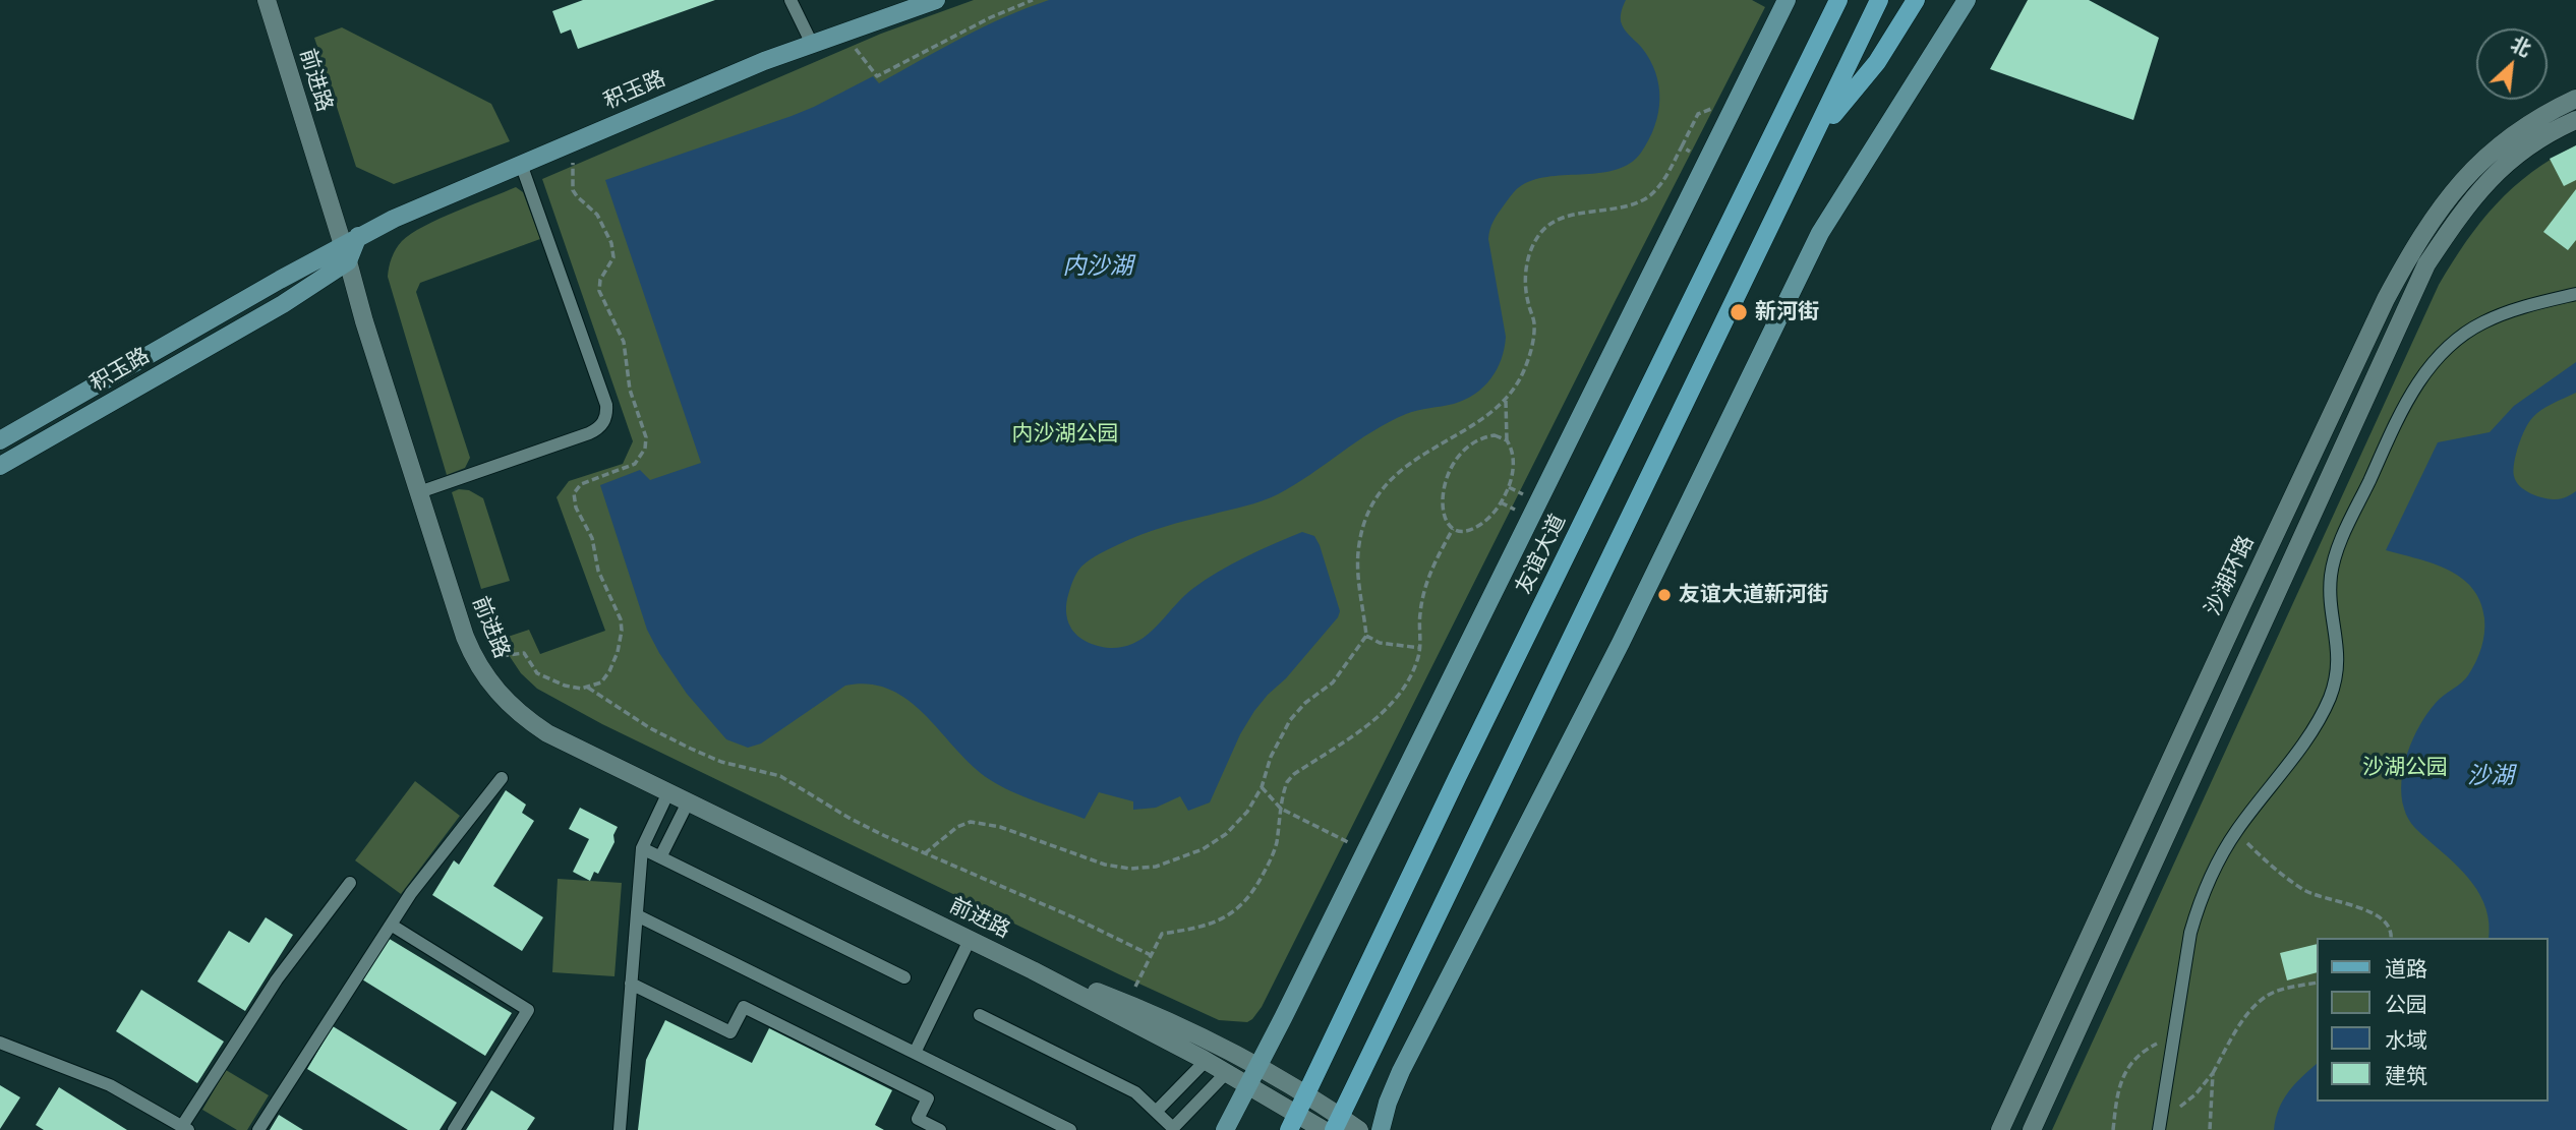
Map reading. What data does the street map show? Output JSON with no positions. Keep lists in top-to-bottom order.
{
  "streets": {
    "main road": ["积玉路", "友谊大道"],
    "street": ["前进路", "沙湖环路"]
  },
  "crossings": [
    ["前进路", "积玉路"],
    ["前进路", "友谊大道"]
  ],
  "water": ["内沙湖", "沙湖"],
  "parks": ["内沙湖公园", "沙湖公园"],
  "places": ["新河街", "友谊大道新河街"],
  "legend": [
    "道路",
    "公园",
    "水域",
    "建筑"
  ],
  "north": "top right"
}
